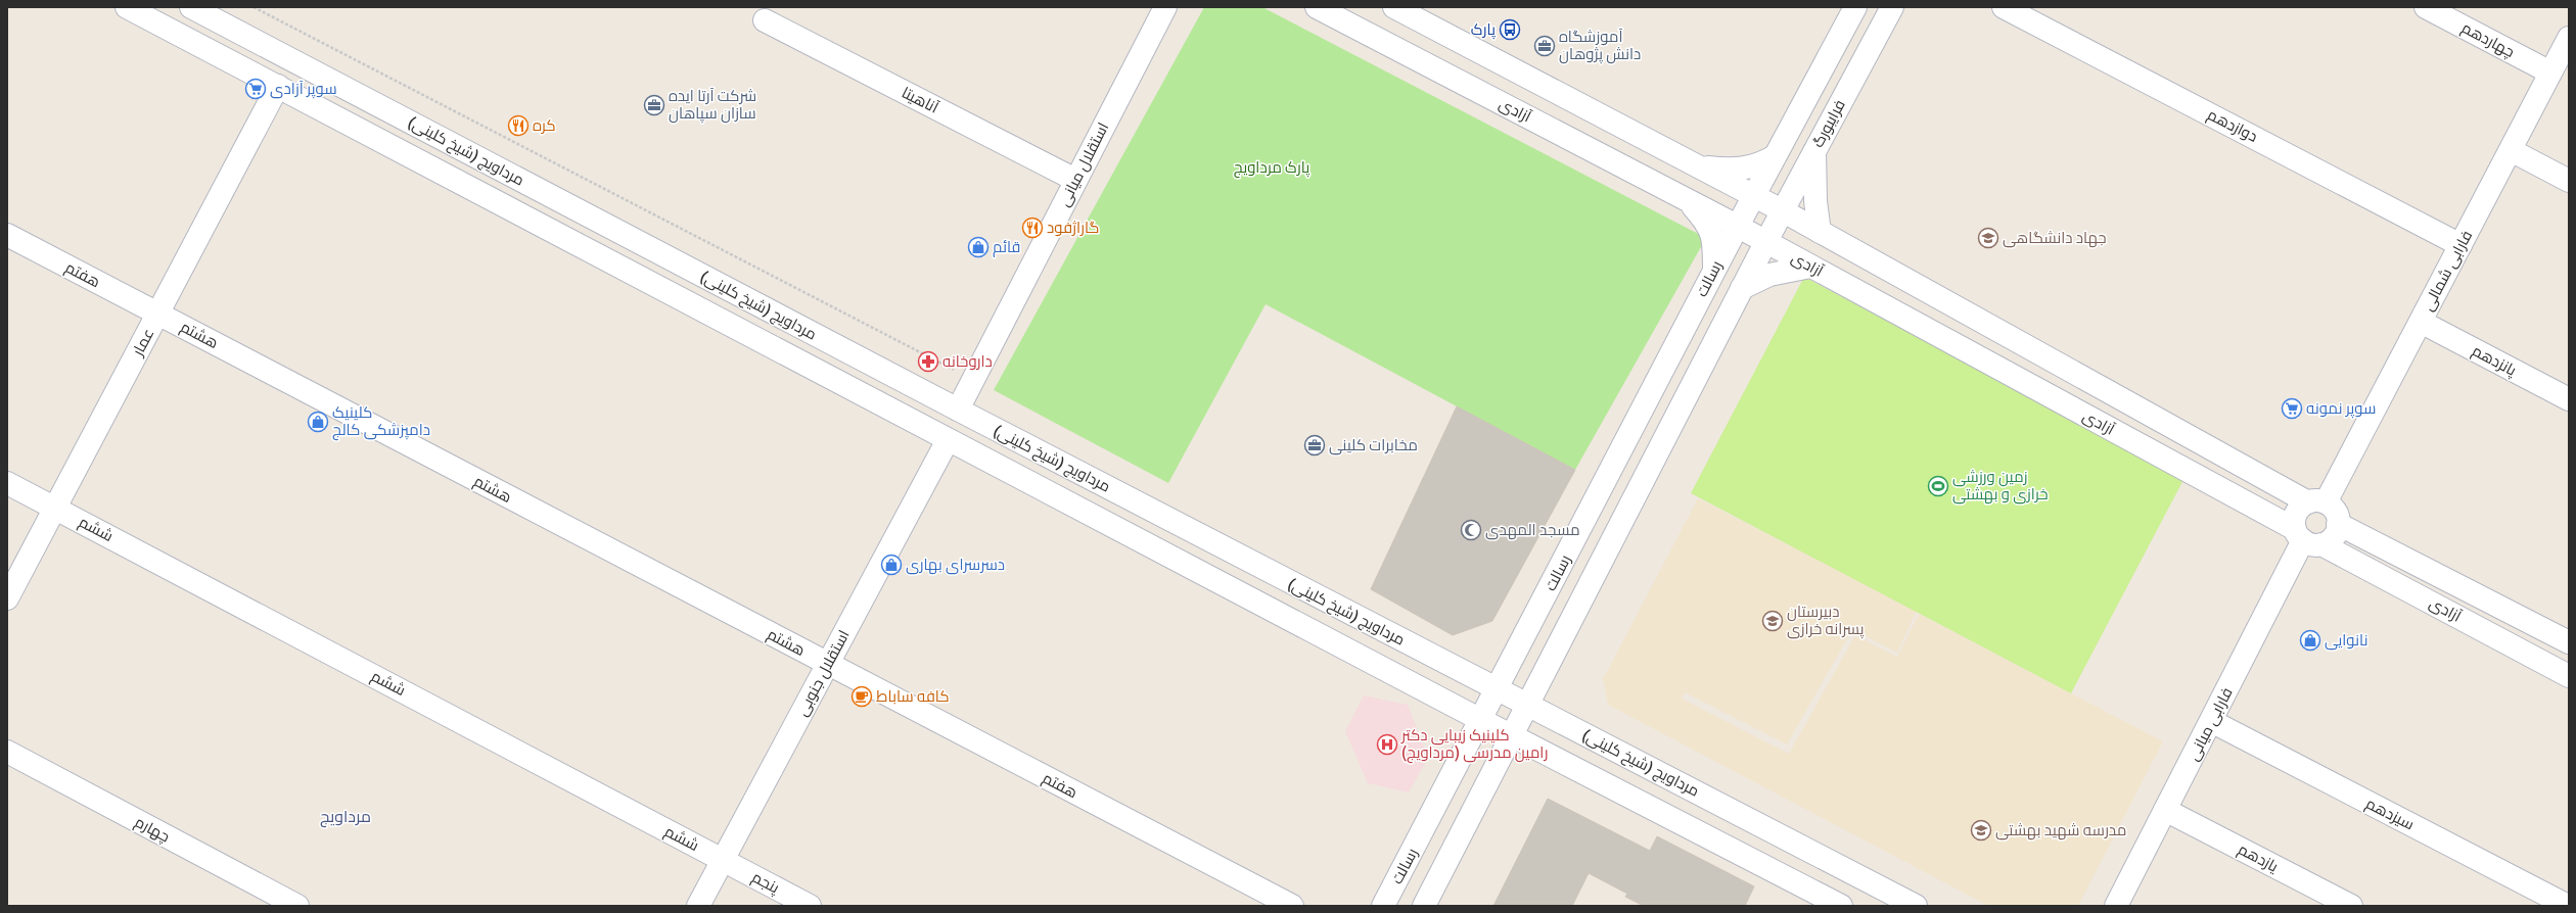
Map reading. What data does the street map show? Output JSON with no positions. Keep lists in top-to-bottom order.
{
  "streets": {
    "street": [
      "چهاردهم",
      "آناهیتا",
      "آزادی",
      "فرایبورگ",
      "دوازدهم",
      "مرداویج (شیخ کلینی)",
      "استقلال میانی",
      "فارابی شمالی",
      "هفتم",
      "رسالت",
      "هشتم",
      "عمار",
      "پانزدهم",
      "ششم",
      "استقلال جنوبی",
      "فارابی میانی",
      "سیزدهم",
      "چهارم",
      "یازدهم",
      "پنجم"
    ]
  },
  "crossings": [
    ["چهاردهم", "فارابی شمالی"],
    ["آناهیتا", "استقلال میانی"],
    ["آزادی", "فرایبورگ"],
    ["آزادی", "فارابی شمالی"],
    ["آزادی", "رسالت"],
    ["آزادی", "فارابی میانی"],
    ["فرایبورگ", "رسالت"],
    ["دوازدهم", "فارابی شمالی"],
    ["مرداویج (شیخ کلینی)", "استقلال میانی"],
    ["مرداویج (شیخ کلینی)", "رسالت"],
    ["مرداویج (شیخ کلینی)", "عمار"],
    ["مرداویج (شیخ کلینی)", "استقلال جنوبی"],
    ["فارابی شمالی", "پانزدهم"],
    ["فارابی شمالی", "فارابی میانی"],
    ["هفتم", "هشتم"],
    ["هفتم", "عمار"],
    ["هفتم", "استقلال جنوبی"],
    ["هشتم", "عمار"],
    ["هشتم", "استقلال جنوبی"],
    ["عمار", "ششم"],
    ["ششم", "استقلال جنوبی"],
    ["ششم", "پنجم"],
    ["استقلال جنوبی", "پنجم"],
    ["فارابی میانی", "سیزدهم"],
    ["فارابی میانی", "یازدهم"]
  ],
  "districts": ["مرداویج"],
  "parks": ["پارک مرداویج"],
  "places": {
    "bus stop": ["پارک"],
    "office": ["آموزشگاه دانش پژوهان", "شرکت آرتا ایده سازان سپاهان", "مخابرات کلینی"],
    "supermarket": ["سوپر آزادی", "سوپر نمونه"],
    "restaurant": ["کره", "گاراژفود"],
    "school or university": ["جهاد دانشگاهی", "دبیرستان پسرانه خرازی", "مدرسه شهید بهشتی"],
    "shop": [
      "قائم",
      "کلینیک دامپزشکی کالج",
      "دسرسرای بهاری",
      "نانوایی"
    ],
    "pharmacy": ["داروخانه"],
    "sports": ["زمین ورزشی خرازی و بهشتی"],
    "mosque": ["مسجد المهدی"],
    "cafe": ["کافه ساباط"],
    "hospital": ["کلینیک زیبایی دکتر رامین مدرسی (مرداویج)"]
  }
}
